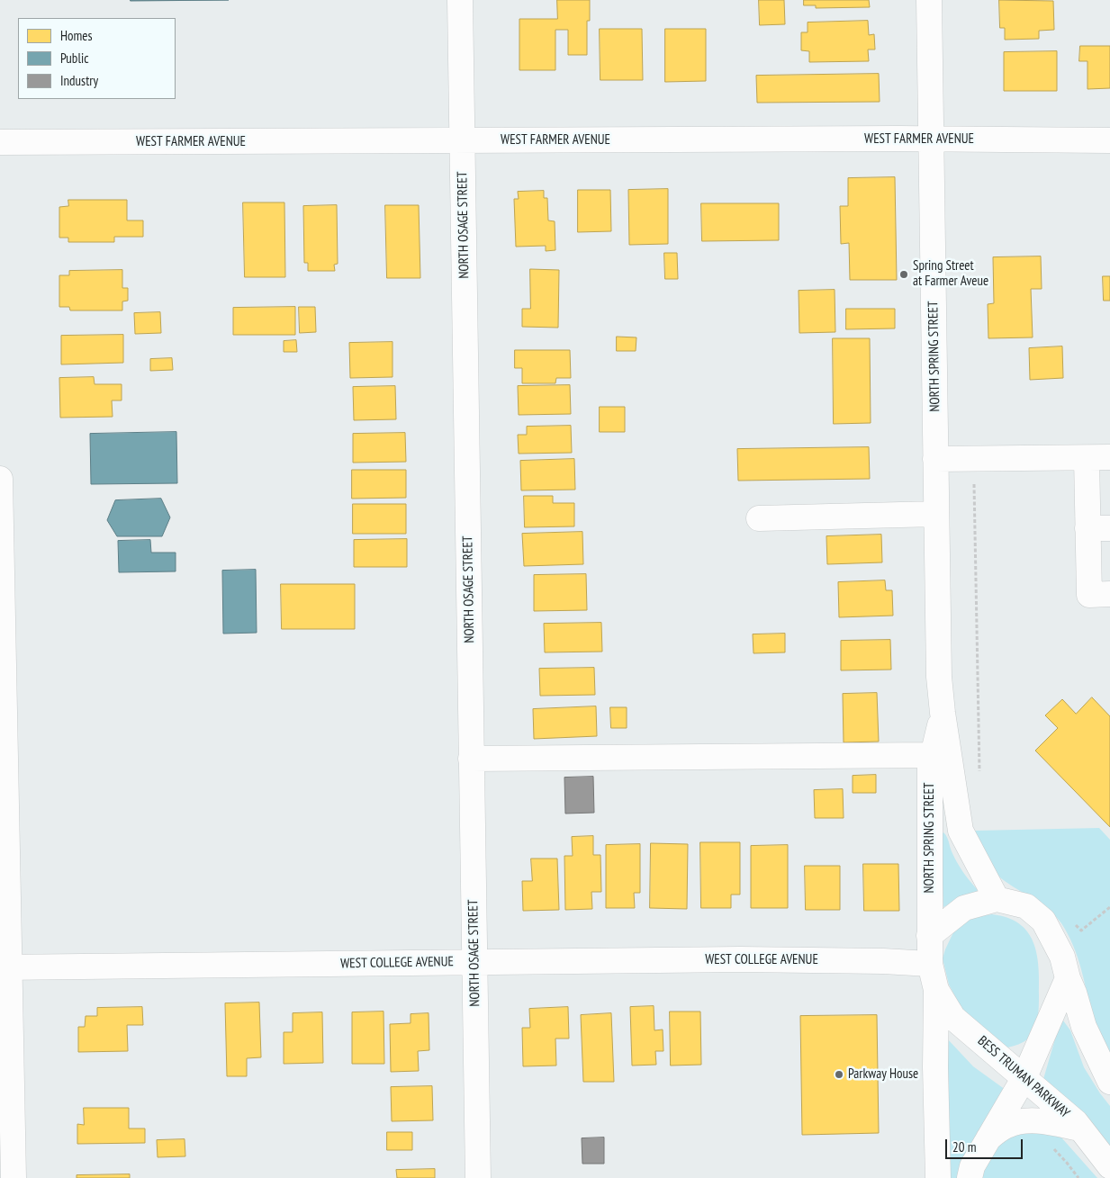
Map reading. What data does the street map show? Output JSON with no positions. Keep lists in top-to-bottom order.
{
  "streets": {
    "street": [
      "WEST FARMER AVENUE",
      "NORTH OSAGE STREET",
      "NORTH SPRING STREET",
      "WEST COLLEGE AVENUE",
      "BESS TRUMAN PARKWAY"
    ]
  },
  "crossings": [
    ["WEST FARMER AVENUE", "NORTH OSAGE STREET"],
    ["WEST FARMER AVENUE", "NORTH SPRING STREET"],
    ["NORTH OSAGE STREET", "WEST COLLEGE AVENUE"],
    ["NORTH SPRING STREET", "WEST COLLEGE AVENUE"],
    ["NORTH SPRING STREET", "BESS TRUMAN PARKWAY"],
    ["WEST COLLEGE AVENUE", "BESS TRUMAN PARKWAY"]
  ],
  "places": ["Spring Street at Farmer Aveue", "Parkway House"],
  "legend": ["Homes", "Public", "Industry"],
  "scale_bar": "20 m"
}
